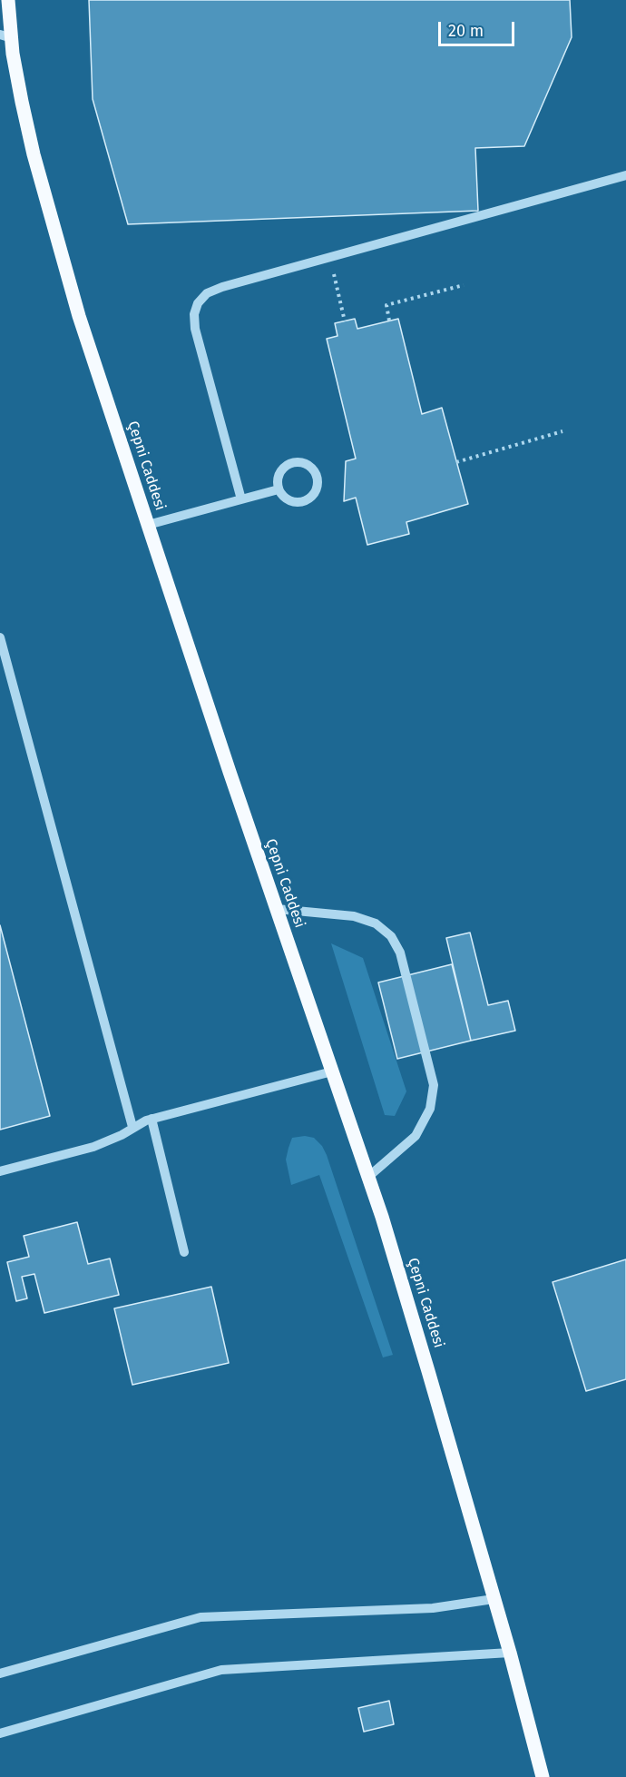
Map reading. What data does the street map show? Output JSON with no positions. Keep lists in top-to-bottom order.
{
  "streets": {
    "main road": ["Çepni Caddesi"]
  },
  "scale_bar": "20 m"
}
